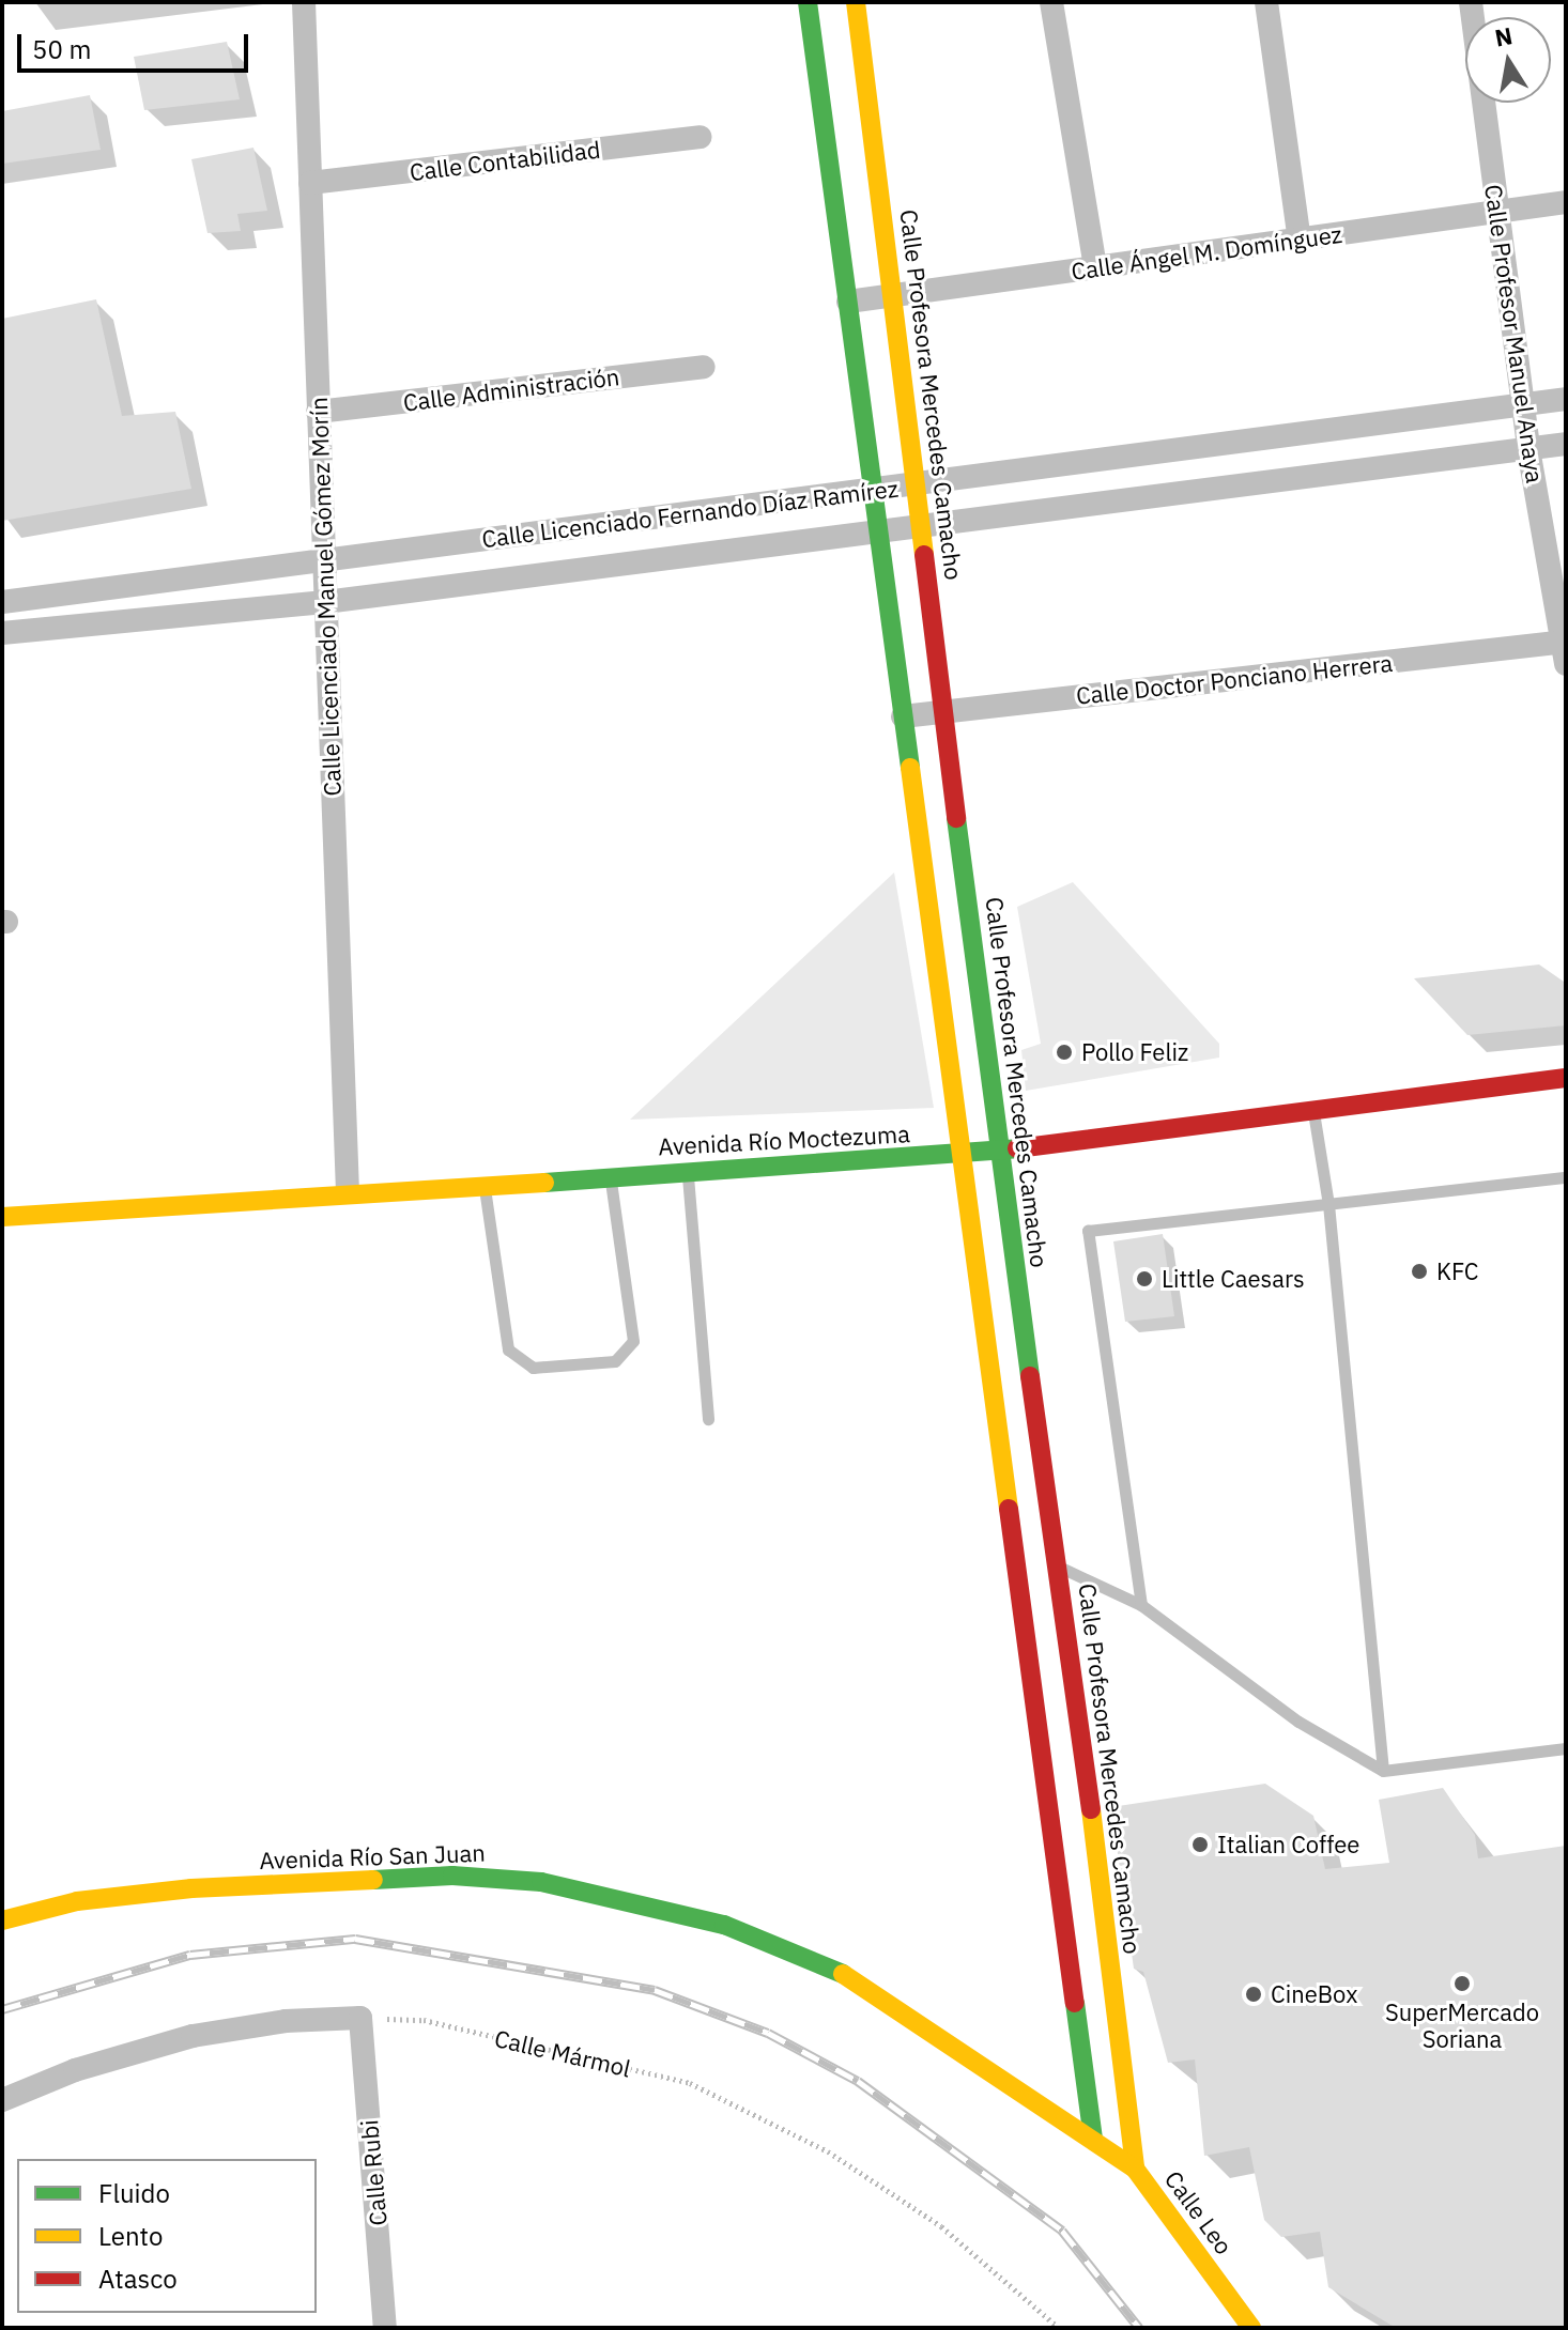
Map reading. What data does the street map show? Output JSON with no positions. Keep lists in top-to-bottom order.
{
  "streets": {
    "street": [
      "Calle Contabilidad",
      "Calle Ángel M. Domínguez",
      "Calle Profesor Manuel Anaya",
      "Calle Administración",
      "Calle Profesora Mercedes Camacho",
      "Calle Licenciado Fernando Díaz Ramírez",
      "Calle Licenciado Manuel Gómez Morín",
      "Calle Doctor Ponciano Herrera",
      "Avenida Río Moctezuma",
      "Avenida Río San Juan",
      "Calle Rubi",
      "Calle Leo"
    ],
    "path": ["Calle Mármol"]
  },
  "crossings": [
    ["Calle Contabilidad", "Calle Licenciado Manuel Gómez Morín"],
    ["Calle Ángel M. Domínguez", "Calle Profesor Manuel Anaya"],
    ["Calle Ángel M. Domínguez", "Calle Profesora Mercedes Camacho"],
    ["Calle Profesor Manuel Anaya", "Calle Licenciado Fernando Díaz Ramírez"],
    ["Calle Profesor Manuel Anaya", "Calle Doctor Ponciano Herrera"],
    ["Calle Administración", "Calle Licenciado Manuel Gómez Morín"],
    ["Calle Profesora Mercedes Camacho", "Calle Licenciado Fernando Díaz Ramírez"],
    ["Calle Profesora Mercedes Camacho", "Calle Doctor Ponciano Herrera"],
    ["Calle Profesora Mercedes Camacho", "Avenida Río Moctezuma"],
    ["Calle Profesora Mercedes Camacho", "Calle Leo"],
    ["Calle Licenciado Fernando Díaz Ramírez", "Calle Licenciado Manuel Gómez Morín"],
    ["Calle Licenciado Manuel Gómez Morín", "Avenida Río Moctezuma"],
    ["Avenida Río San Juan", "Calle Leo"],
    ["Calle Mármol", "Calle Rubi"]
  ],
  "places": [
    "Pollo Feliz",
    "KFC",
    "Little Caesars",
    "Italian Coffee",
    "SuperMercado Soriana",
    "CineBox"
  ],
  "legend": ["Fluido", "Lento", "Atasco"],
  "scale_bar": "50 m",
  "north": "top"
}
